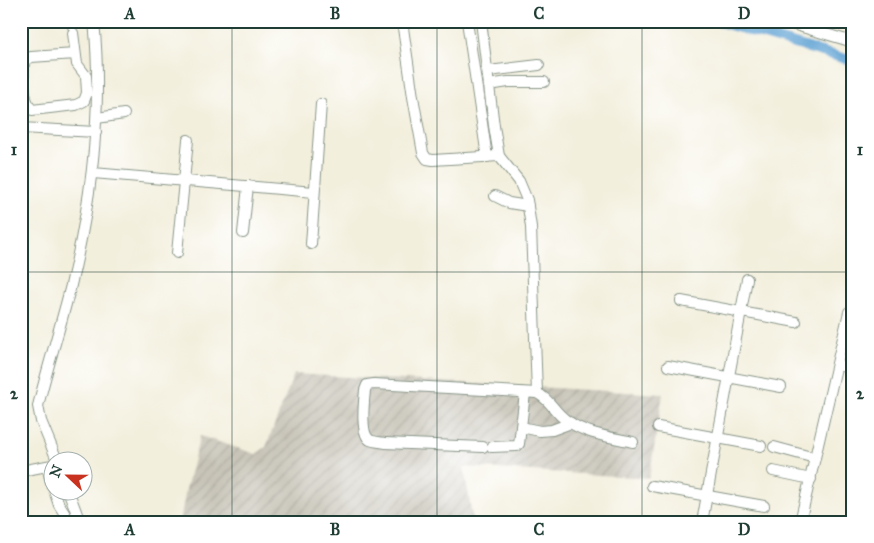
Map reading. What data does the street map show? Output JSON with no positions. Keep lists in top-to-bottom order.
{
  "north": "left",
  "grid": {
    "columns": [
      "A",
      "B",
      "C",
      "D"
    ],
    "rows": ["1", "2"]
  }
}
